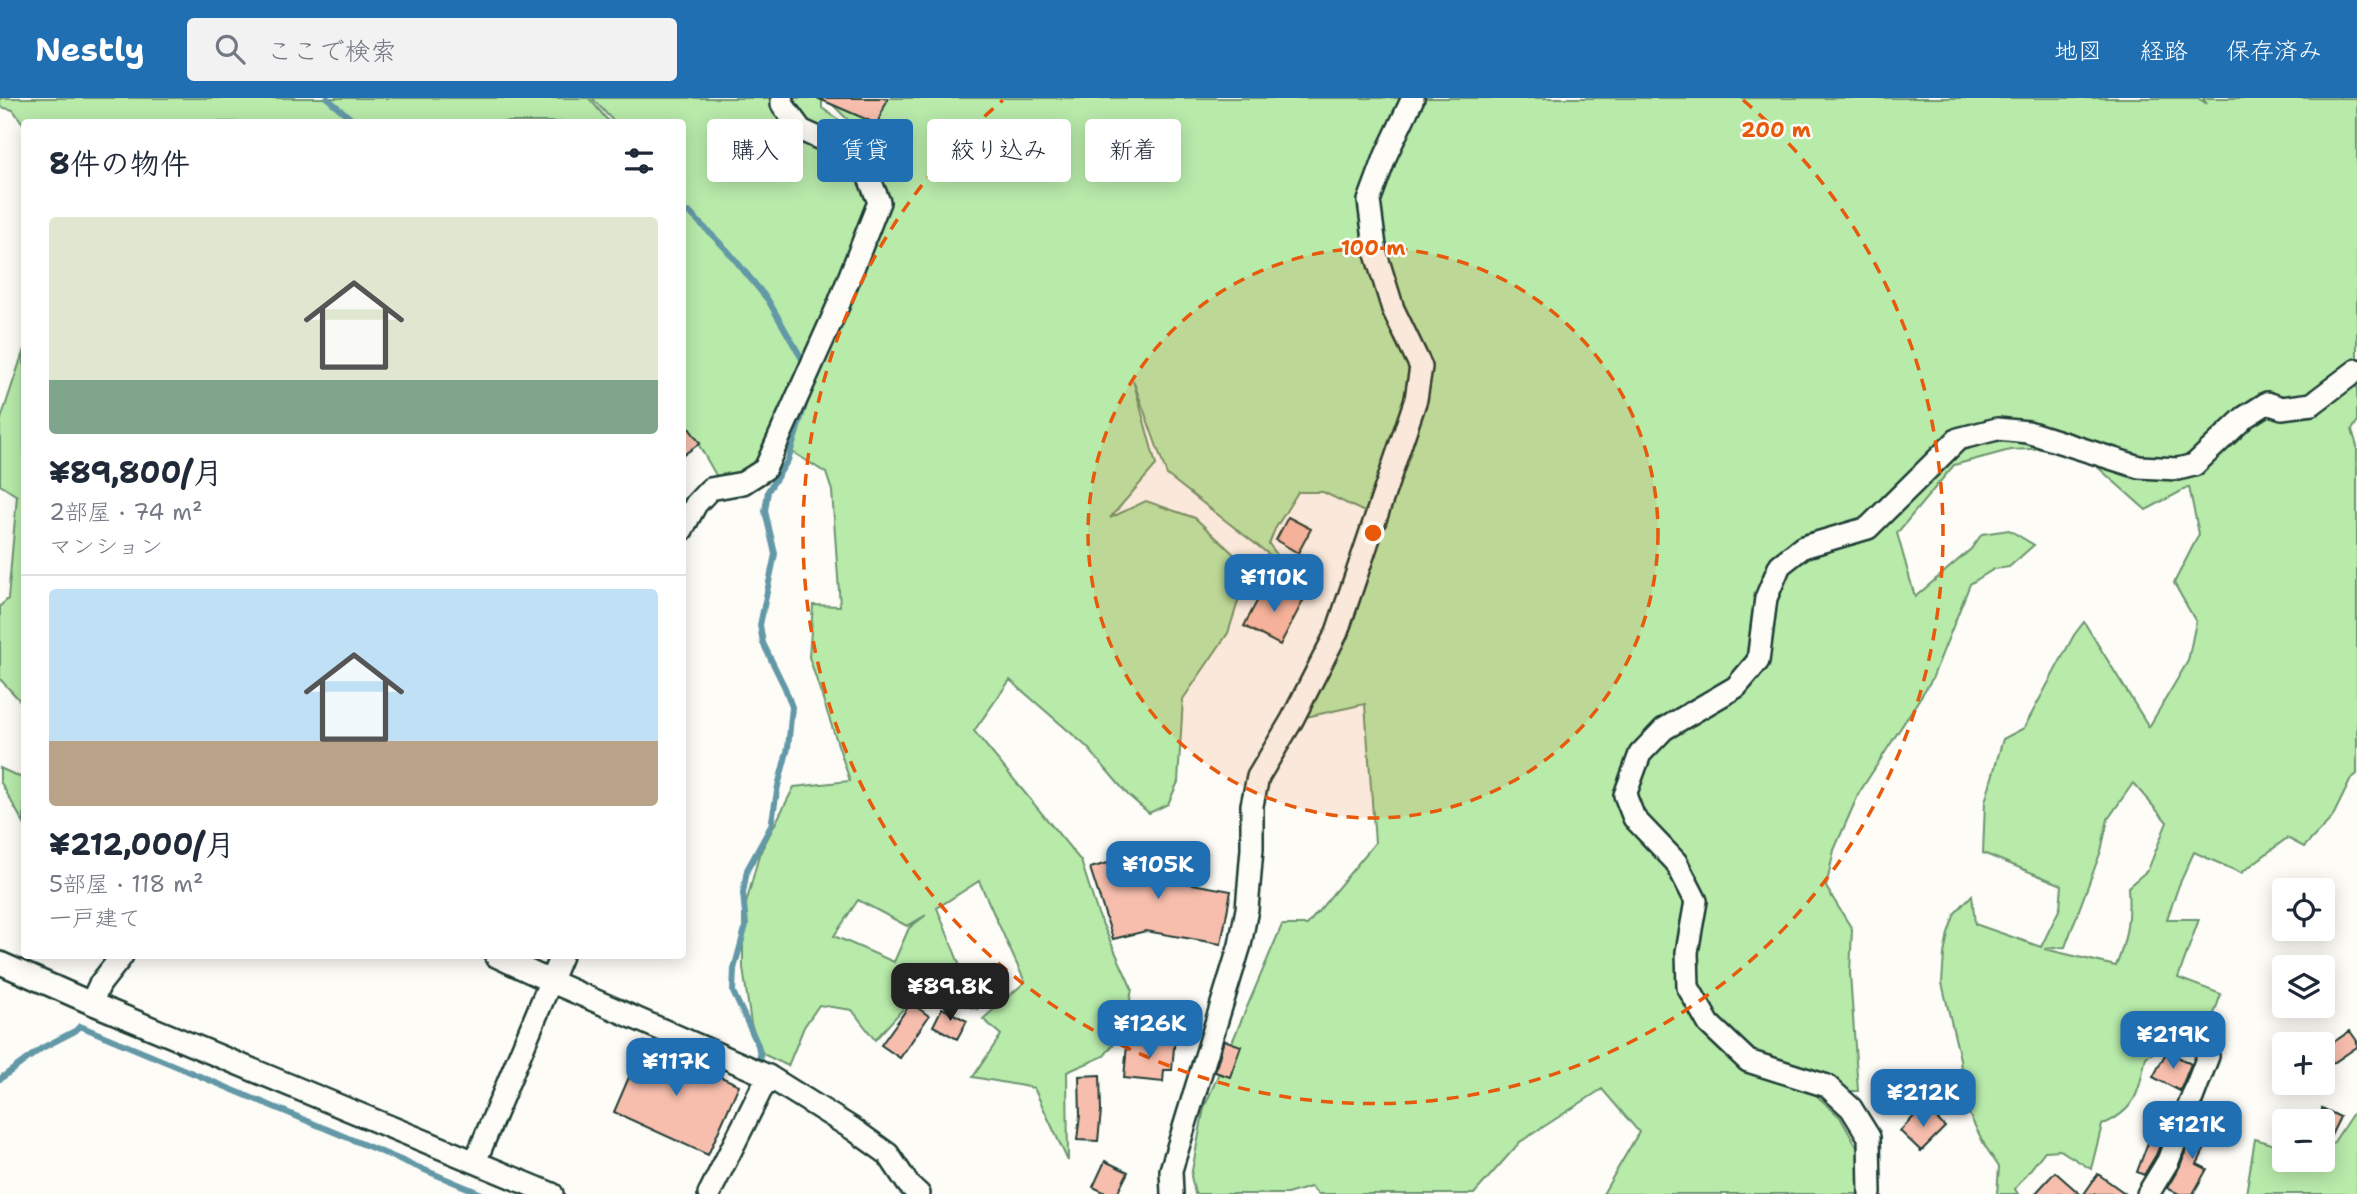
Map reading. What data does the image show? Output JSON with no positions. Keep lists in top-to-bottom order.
{
  "page": {
    "header": "Nestly",
    "search": "ここで検索",
    "nav": ["地図", "経路", "保存済み"],
    "chip": [
      "購入",
      "賃貸",
      "絞り込み",
      "新着"
    ],
    "heading": "8件の物件",
    "list": [
      {
        "name": "¥89,800/月",
        "note": "2部屋 · 74 m² · マンション"
      },
      {
        "name": "¥212,000/月",
        "note": "5部屋 · 118 m² · 一戸建て"
      }
    ],
    "price": [
      "¥110K",
      "¥105K",
      "¥89.8K",
      "¥126K",
      "¥219K",
      "¥117K",
      "¥212K",
      "¥121K"
    ],
    "map_buttons": ["+", "−"]
  },
  "rings": ["200 m", "100 m"]
}
